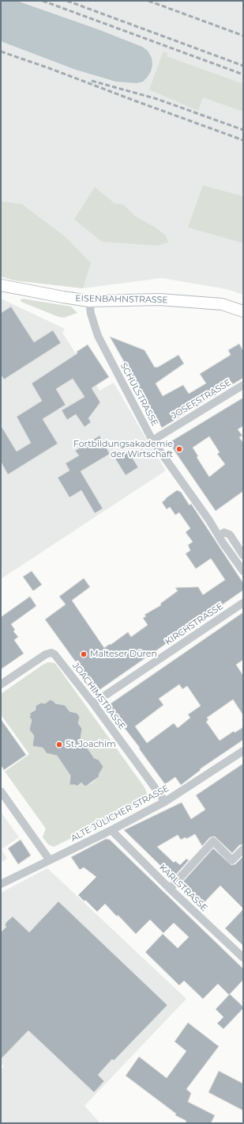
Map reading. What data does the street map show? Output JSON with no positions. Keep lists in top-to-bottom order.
{
  "streets": {
    "street": [
      "EISENBAHNSTRASSE",
      "SCHULSTRASSE",
      "JOSEFSTRASSE",
      "KIRCHSTRASSE",
      "JOACHIMSTRASSE",
      "ALTE JÜLICHER STRASSE",
      "KARLSTRASSE"
    ]
  },
  "crossings": [
    ["EISENBAHNSTRASSE", "SCHULSTRASSE"],
    ["SCHULSTRASSE", "JOSEFSTRASSE"],
    ["KIRCHSTRASSE", "JOACHIMSTRASSE"],
    ["JOACHIMSTRASSE", "ALTE JÜLICHER STRASSE"],
    ["ALTE JÜLICHER STRASSE", "KARLSTRASSE"]
  ],
  "places": ["Fortbildungsakademie der Wirtschaft", "Malteser Düren", "St. Joachim"]
}
